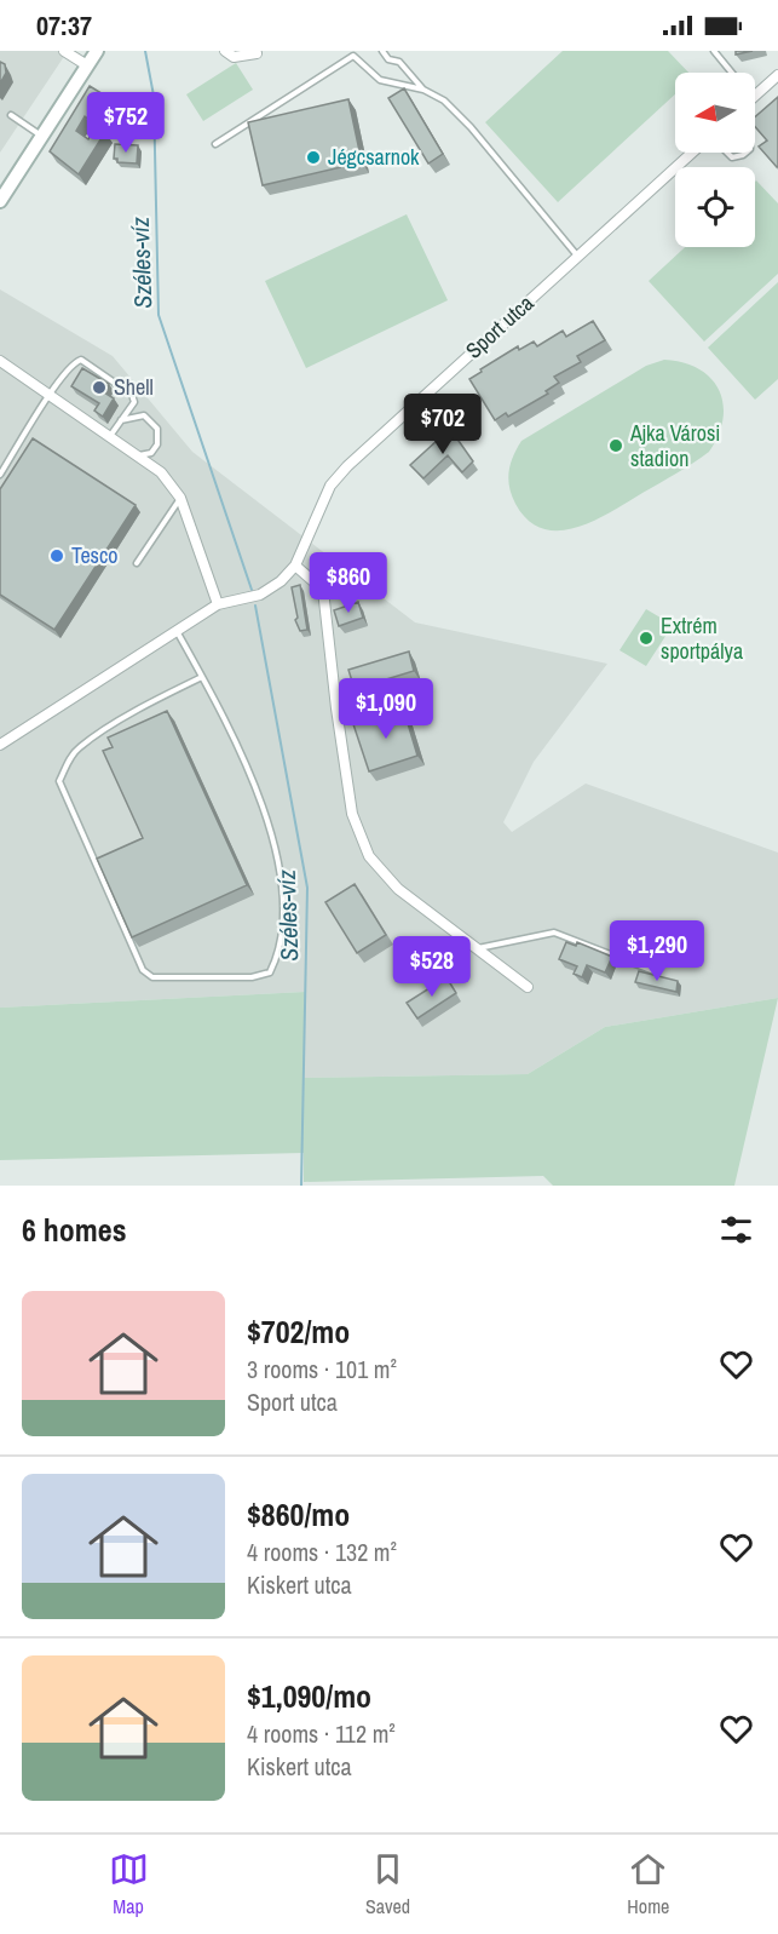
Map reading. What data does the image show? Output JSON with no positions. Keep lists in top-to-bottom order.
{
  "streets": {
    "street": ["Sport utca"]
  },
  "water": ["Széles-víz"],
  "places": [
    "Jégcsarnok",
    "Shell",
    "Ajka Városi stadion",
    "Tesco",
    "Extrém sportpálya"
  ],
  "north": "left",
  "page": {
    "status": "07:37",
    "price": [
      "$752",
      "$702",
      "$860",
      "$1,090",
      "$1,290",
      "$528"
    ],
    "heading": "6 homes",
    "list": [
      {
        "name": "$702/mo",
        "note": "3 rooms · 101 m² · Sport utca"
      },
      {
        "name": "$860/mo",
        "note": "4 rooms · 132 m² · Kiskert utca"
      },
      {
        "name": "$1,090/mo",
        "note": "4 rooms · 112 m² · Kiskert utca"
      }
    ],
    "tabs": ["Map", "Saved", "Home"]
  }
}
